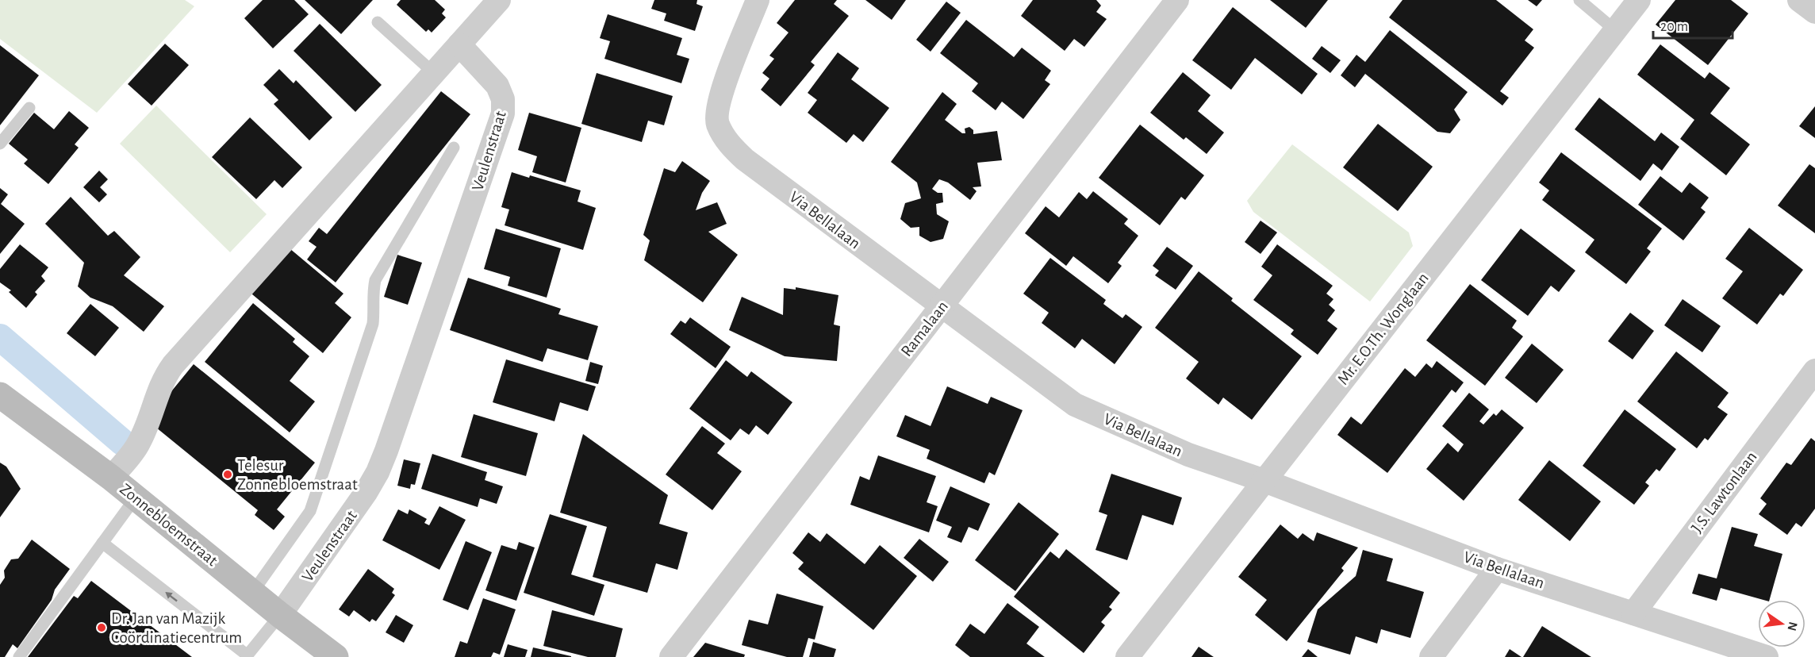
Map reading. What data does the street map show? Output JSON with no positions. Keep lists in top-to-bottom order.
{
  "streets": {
    "street": [
      "Veulenstraat",
      "Via Bellalaan",
      "Ramalaan",
      "Mr. E.O.Th. Wonglaan",
      "J.S. Lawtonlaan",
      "Zonnebloemstraat"
    ]
  },
  "crossings": [
    ["Veulenstraat", "Zonnebloemstraat"],
    ["Via Bellalaan", "Ramalaan"],
    ["Via Bellalaan", "Mr. E.O.Th. Wonglaan"],
    ["Via Bellalaan", "J.S. Lawtonlaan"]
  ],
  "places": ["Telesur Zonnebloemstraat", "Dr. Jan van Mazijk Coördinatiecentrum"],
  "scale_bar": "20 m",
  "north": "right"
}
